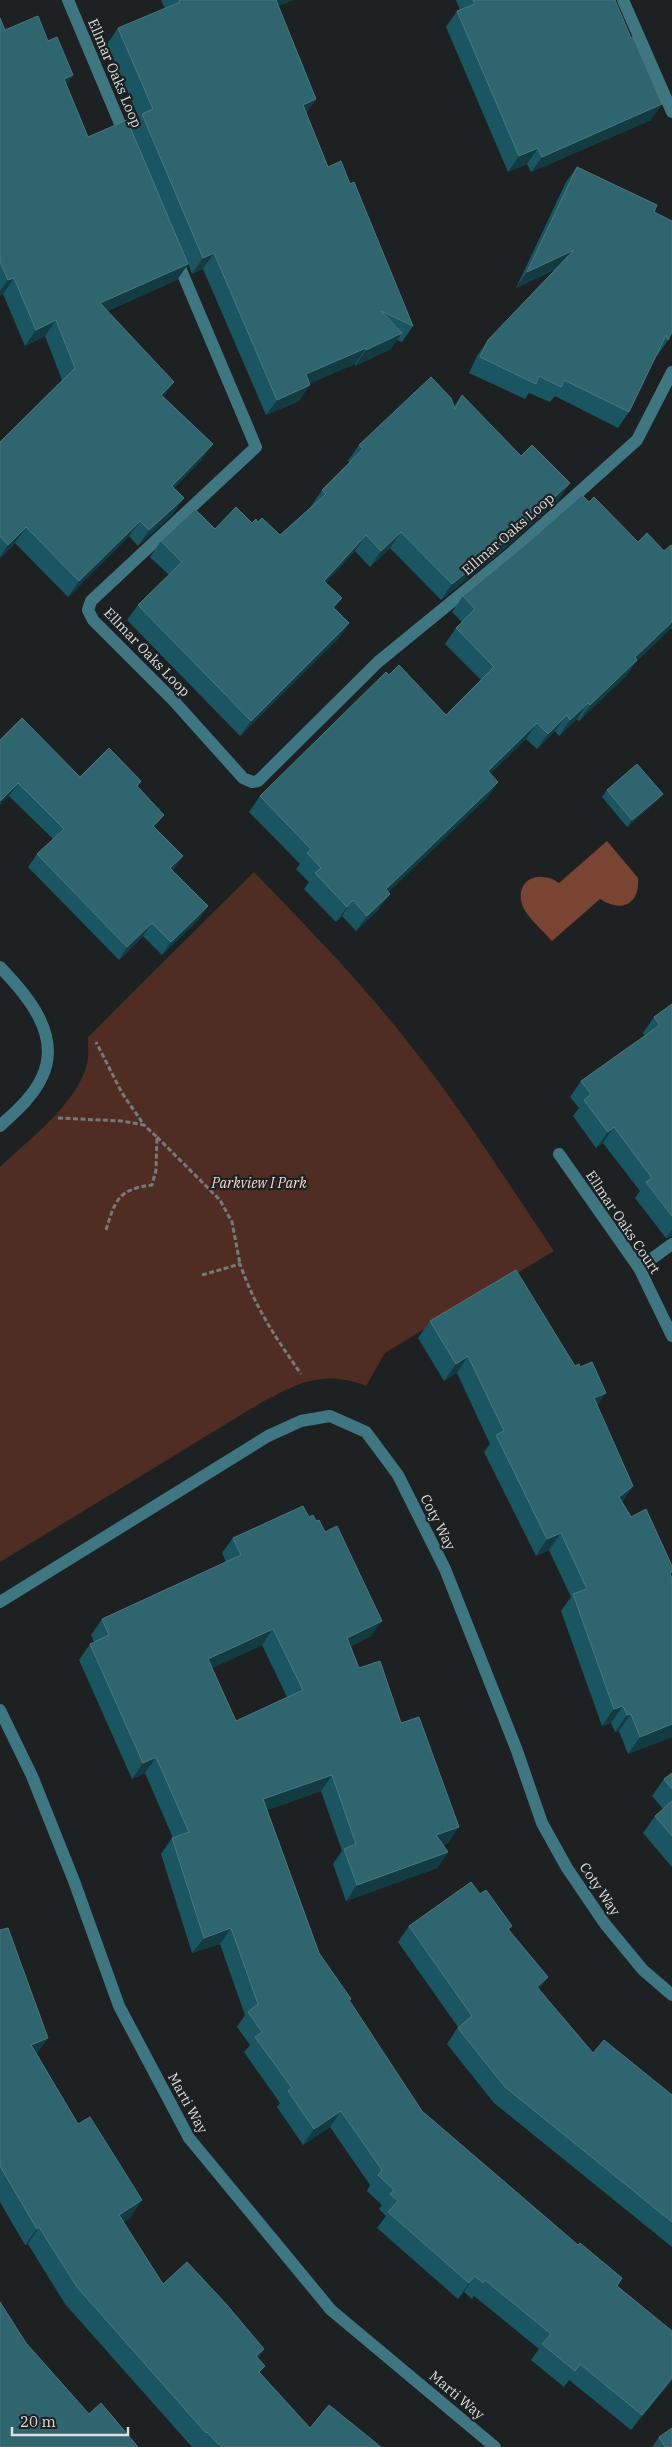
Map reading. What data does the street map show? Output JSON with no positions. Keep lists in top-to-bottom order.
{
  "streets": {
    "street": [
      "Ellmar Oaks Loop",
      "Ellmar Oaks Court",
      "Coty Way",
      "Marti Way"
    ]
  },
  "parks": ["Parkview I Park"],
  "scale_bar": "20 m"
}
